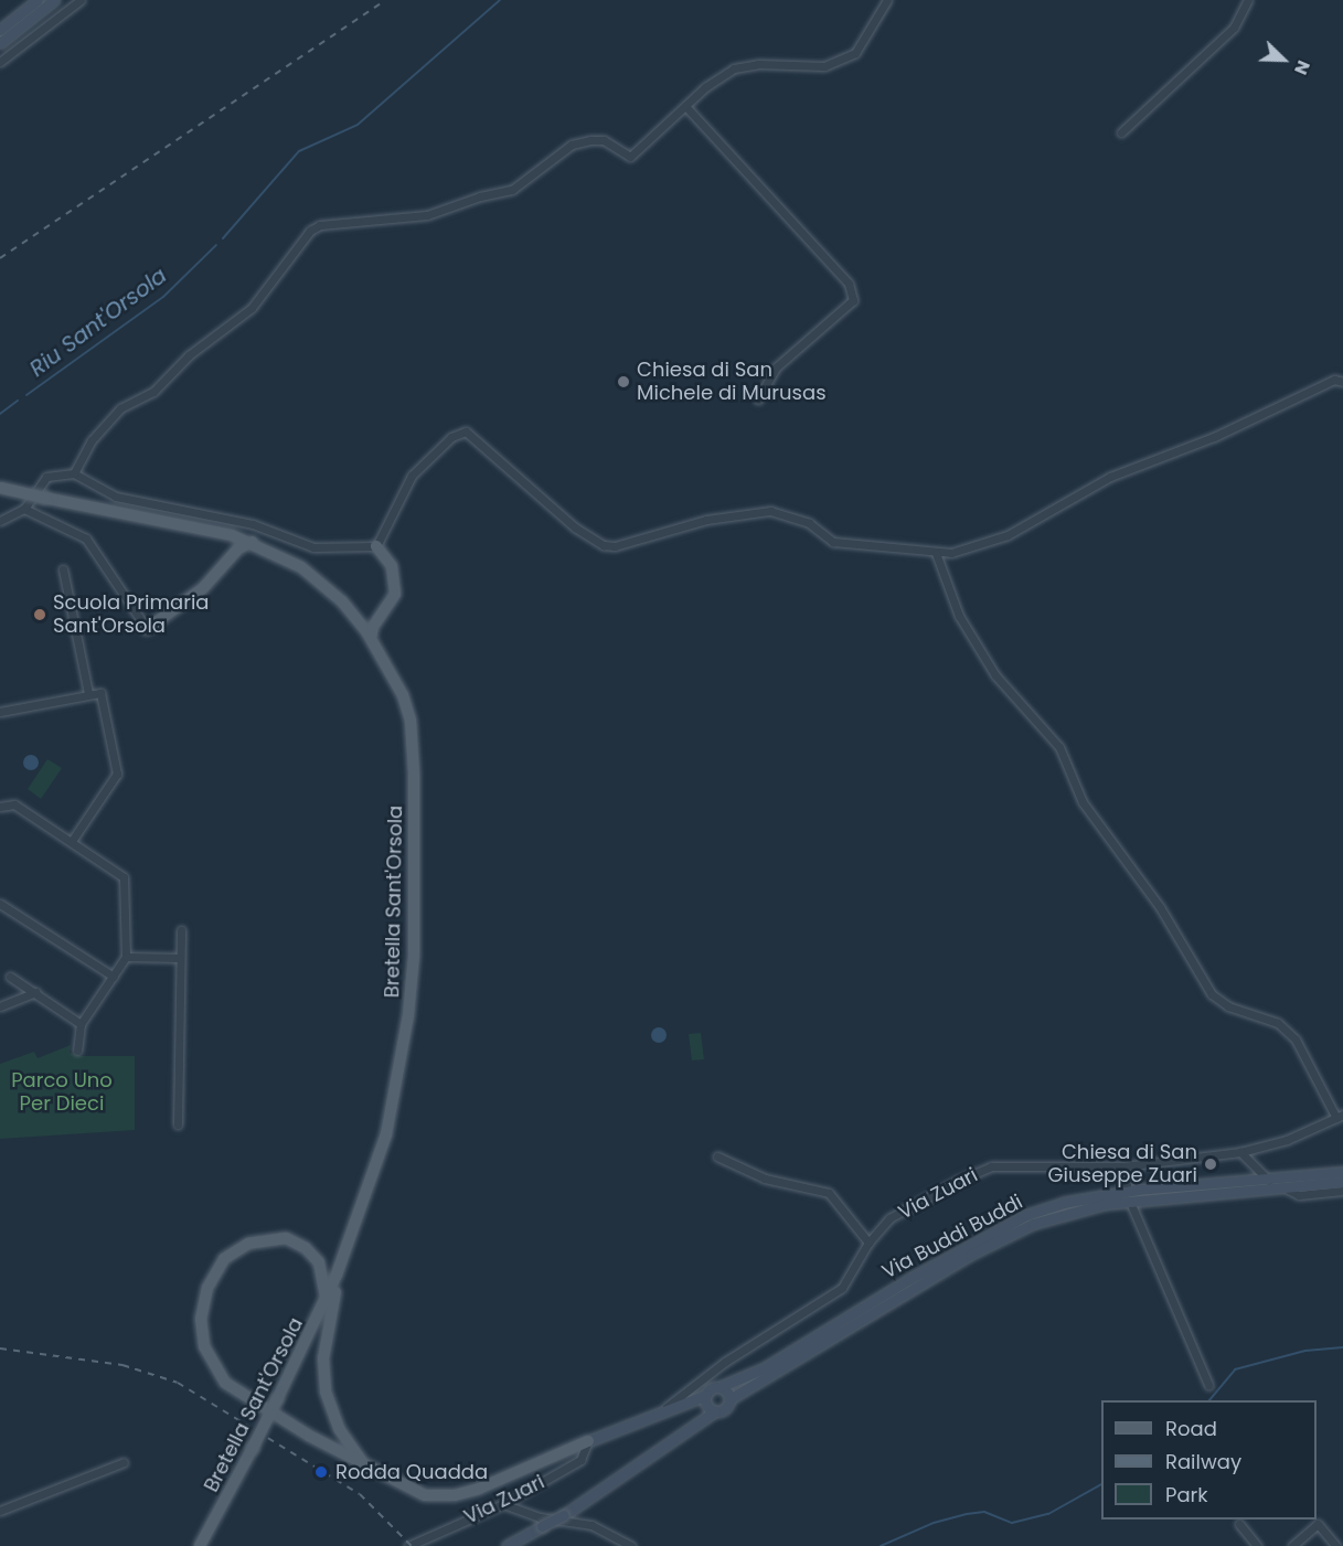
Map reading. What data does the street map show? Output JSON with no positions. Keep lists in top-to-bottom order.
{
  "streets": {
    "main road": ["Bretella Sant'Orsola", "Via Buddi Buddi"],
    "street": ["Via Zuari"]
  },
  "water": ["Riu Sant'Orsola"],
  "parks": ["Parco Uno Per Dieci"],
  "places": [
    "Chiesa di San Michele di Murusas",
    "Scuola Primaria Sant'Orsola",
    "Chiesa di San Giuseppe Zuari",
    "Rodda Quadda"
  ],
  "legend": ["Road", "Railway", "Park"],
  "north": "bottom right"
}
